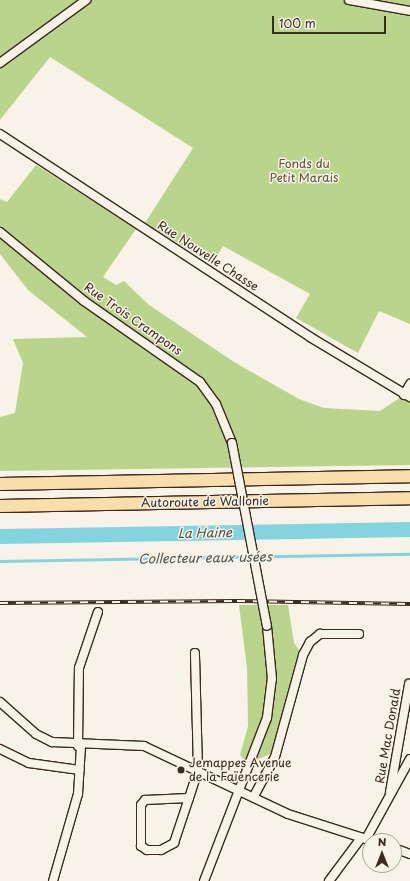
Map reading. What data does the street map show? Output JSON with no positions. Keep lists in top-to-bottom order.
{
  "streets": {
    "highway": ["Autoroute de Wallonie"],
    "street": ["Rue Nouvelle Chasse", "Rue Trois Crampons", "Rue Mac Donald"]
  },
  "water": ["La Haine", "Collecteur eaux usées"],
  "parks": ["Fonds du Petit Marais"],
  "places": ["Jemappes Avenue de la Faïencerie"],
  "scale_bar": "100 m",
  "north": "top"
}
